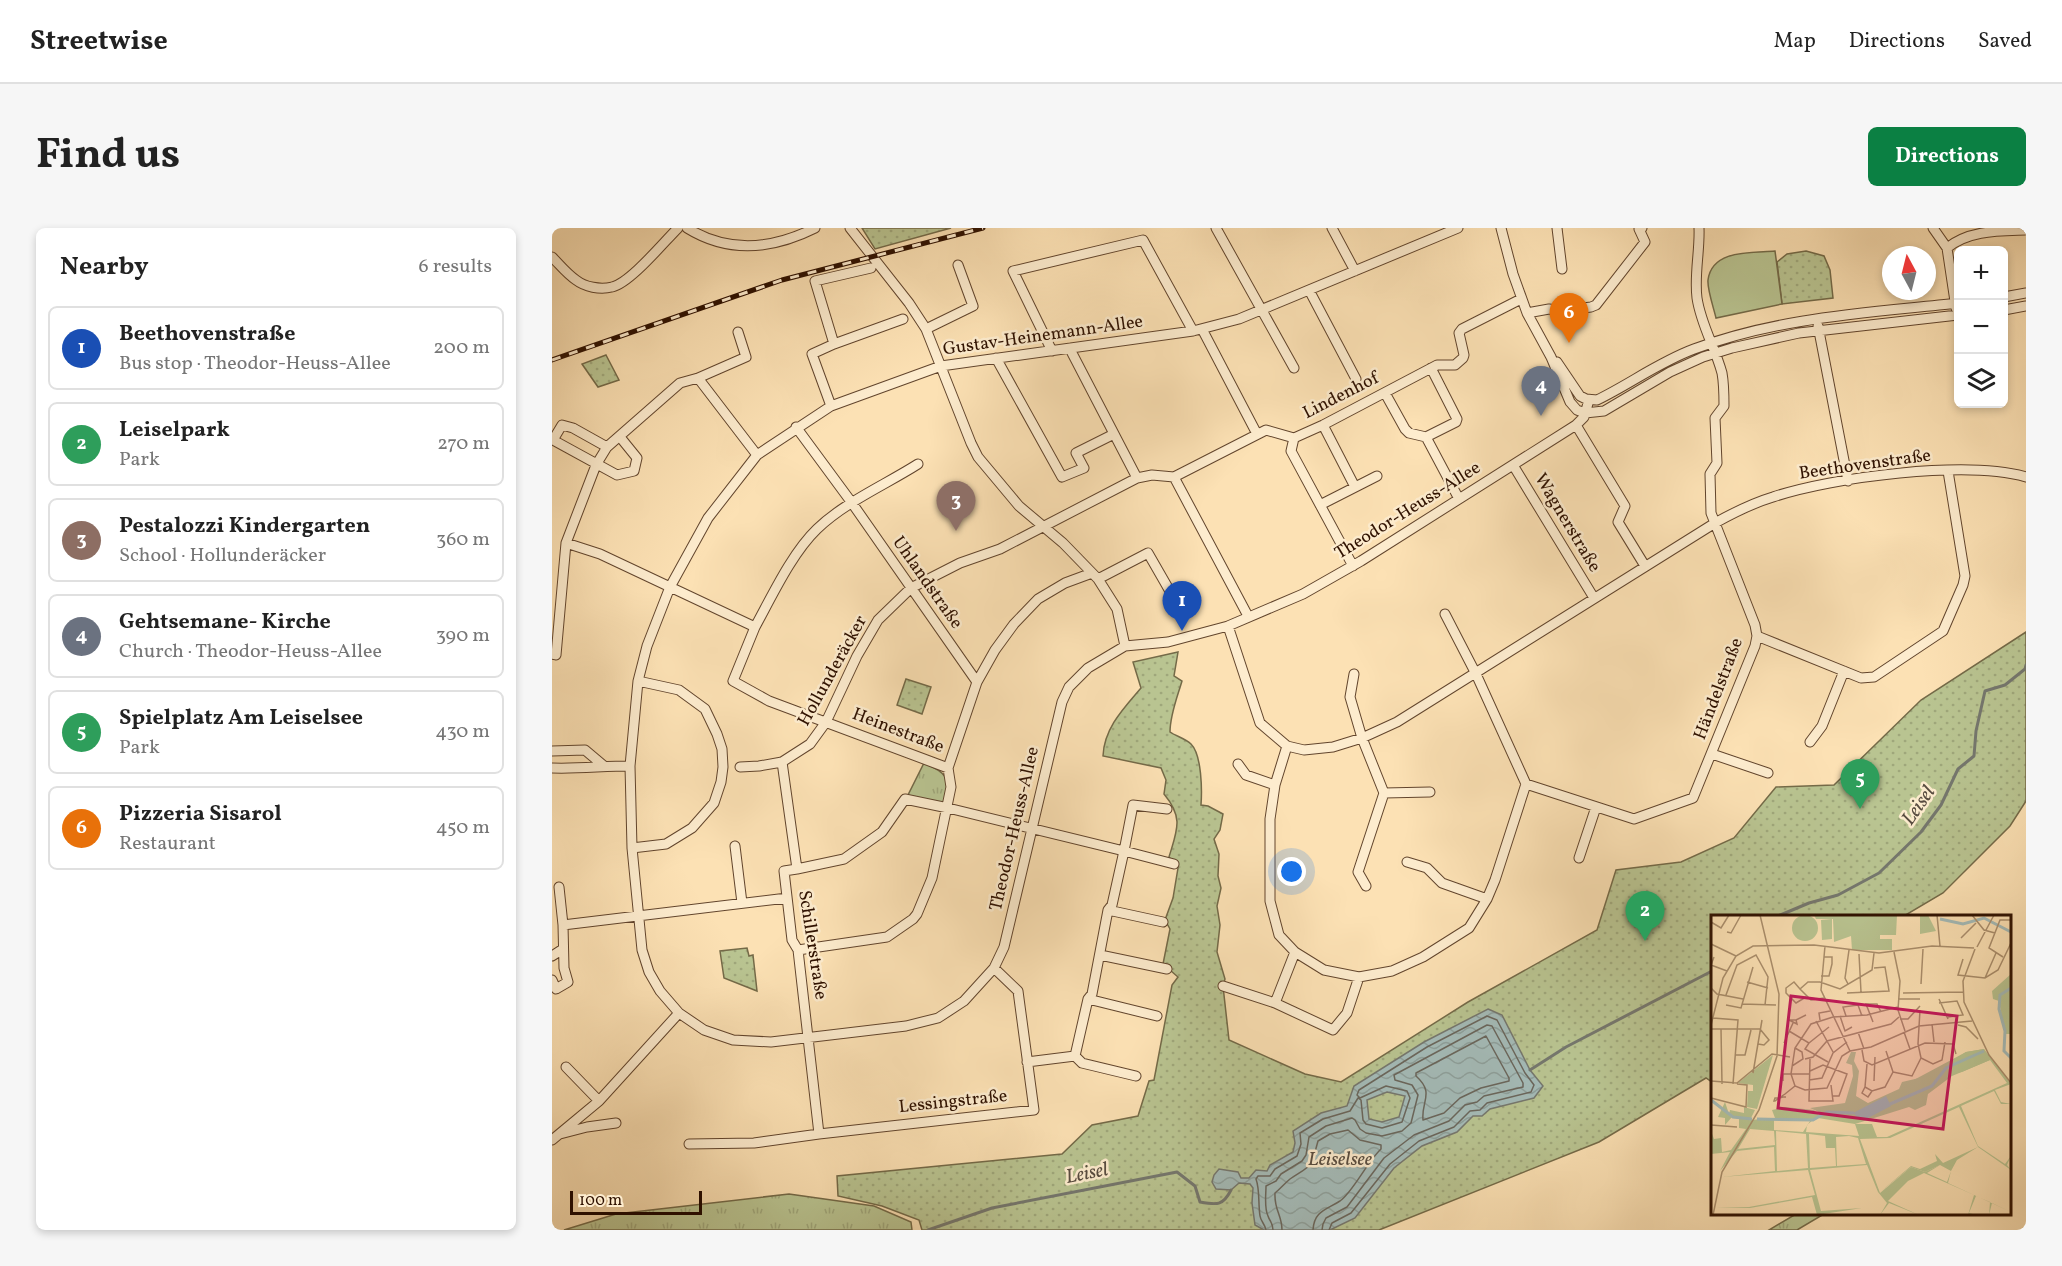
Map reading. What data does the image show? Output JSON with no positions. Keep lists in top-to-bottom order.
{
  "streets": {
    "street": [
      "Gustav-Heinemann-Allee",
      "Lindenhof",
      "Beethovenstraße",
      "Theodor-Heuss-Allee",
      "Wagnerstraße",
      "Uhlandstraße",
      "Hollunderäcker",
      "Händelstraße",
      "Heinestraße",
      "Schillerstraße",
      "Lessingstraße"
    ]
  },
  "crossings": [
    ["Gustav-Heinemann-Allee", "Theodor-Heuss-Allee"],
    ["Gustav-Heinemann-Allee", "Uhlandstraße"],
    ["Beethovenstraße", "Wagnerstraße"],
    ["Theodor-Heuss-Allee", "Wagnerstraße"],
    ["Theodor-Heuss-Allee", "Schillerstraße"],
    ["Theodor-Heuss-Allee", "Lessingstraße"],
    ["Uhlandstraße", "Hollunderäcker"],
    ["Uhlandstraße", "Heinestraße"],
    ["Hollunderäcker", "Heinestraße"],
    ["Hollunderäcker", "Schillerstraße"],
    ["Heinestraße", "Schillerstraße"]
  ],
  "water": ["Leisel", "Leiselsee"],
  "scale_bar": "100 m",
  "north": "top",
  "page": {
    "header": "Streetwise",
    "nav": ["Map", "Directions", "Saved"],
    "title": "Find us",
    "buttons": "Directions",
    "heading": ["Nearby", "6 results"],
    "map_buttons": ["+", "−"],
    "pins": [
      "6",
      "4",
      "3",
      "1",
      "5",
      "2"
    ],
    "list": [
      {
        "mark": "1",
        "name": "Beethovenstraße",
        "note": "Bus stop · Theodor-Heuss-Allee",
        "value": "200 m"
      },
      {
        "mark": "2",
        "name": "Leiselpark",
        "note": "Park",
        "value": "270 m"
      },
      {
        "mark": "3",
        "name": "Pestalozzi Kindergarten",
        "note": "School · Hollunderäcker",
        "value": "360 m"
      },
      {
        "mark": "4",
        "name": "Gehtsemane- Kirche",
        "note": "Church · Theodor-Heuss-Allee",
        "value": "390 m"
      },
      {
        "mark": "5",
        "name": "Spielplatz Am Leiselsee",
        "note": "Park",
        "value": "430 m"
      },
      {
        "mark": "6",
        "name": "Pizzeria Sisarol",
        "note": "Restaurant",
        "value": "450 m"
      }
    ],
    "scale": "100 m"
  }
}
